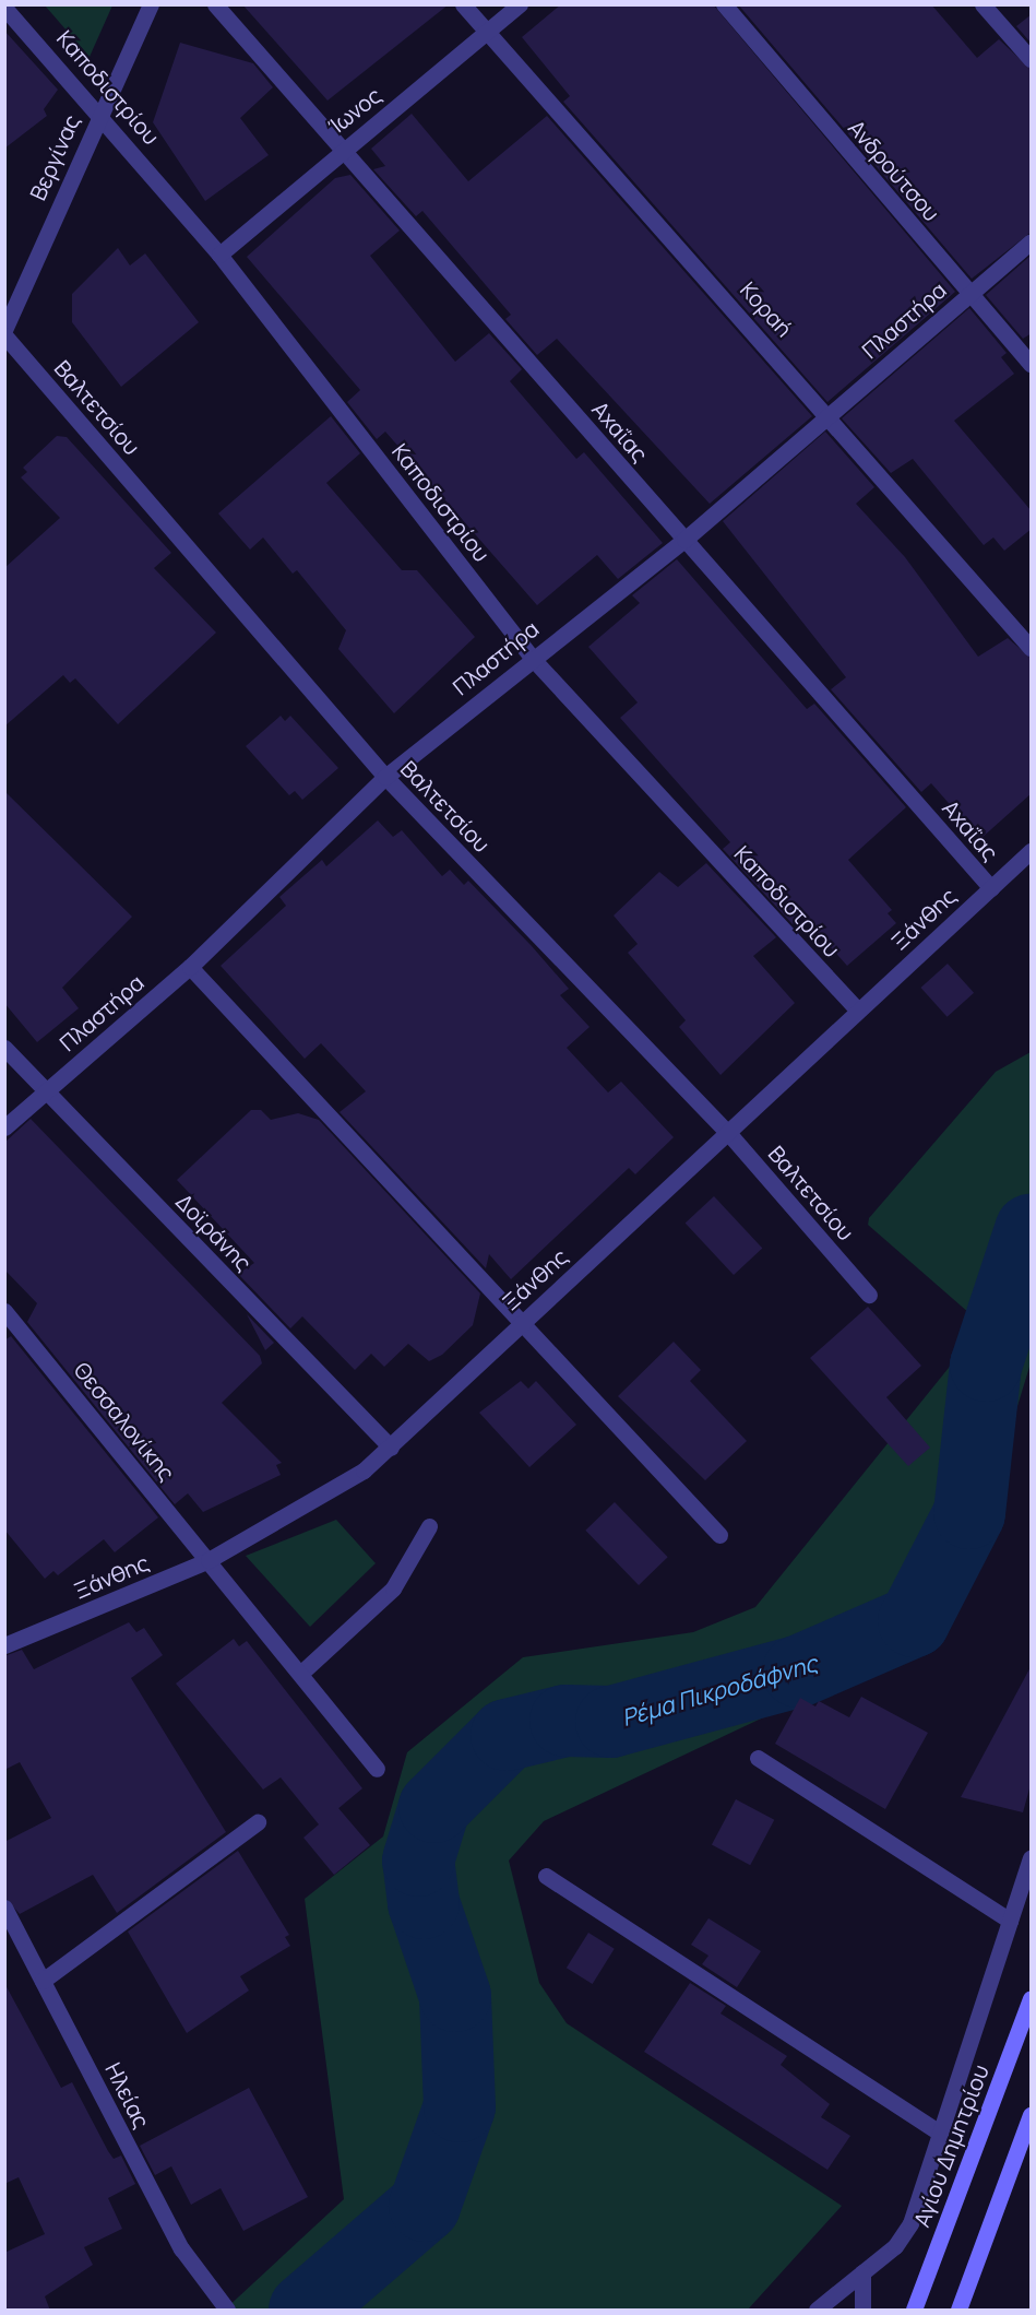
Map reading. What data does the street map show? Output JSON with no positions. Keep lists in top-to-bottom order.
{
  "streets": {
    "main road": ["Αγίου Δημητρίου"],
    "street": [
      "Καποδιστρίου",
      "Ίωνος",
      "Βεργίνας",
      "Ανδρούτσου",
      "Κοραή",
      "Πλαστήρα",
      "Βαλτετσίου",
      "Αχαΐας",
      "Ξάνθης",
      "Δοϊράνης",
      "Θεσσαλονίκης",
      "Ηλείας"
    ]
  },
  "crossings": [
    ["Καποδιστρίου", "Ίωνος"],
    ["Καποδιστρίου", "Βεργίνας"],
    ["Καποδιστρίου", "Πλαστήρα"],
    ["Καποδιστρίου", "Ξάνθης"],
    ["Ίωνος", "Κοραή"],
    ["Ίωνος", "Αχαΐας"],
    ["Ανδρούτσου", "Πλαστήρα"],
    ["Κοραή", "Πλαστήρα"],
    ["Πλαστήρα", "Βαλτετσίου"],
    ["Πλαστήρα", "Αχαΐας"],
    ["Πλαστήρα", "Δοϊράνης"],
    ["Βαλτετσίου", "Ξάνθης"],
    ["Αχαΐας", "Ξάνθης"],
    ["Ξάνθης", "Δοϊράνης"],
    ["Ξάνθης", "Θεσσαλονίκης"]
  ],
  "water": ["Ρέμα Πικροδάφνης"]
}
